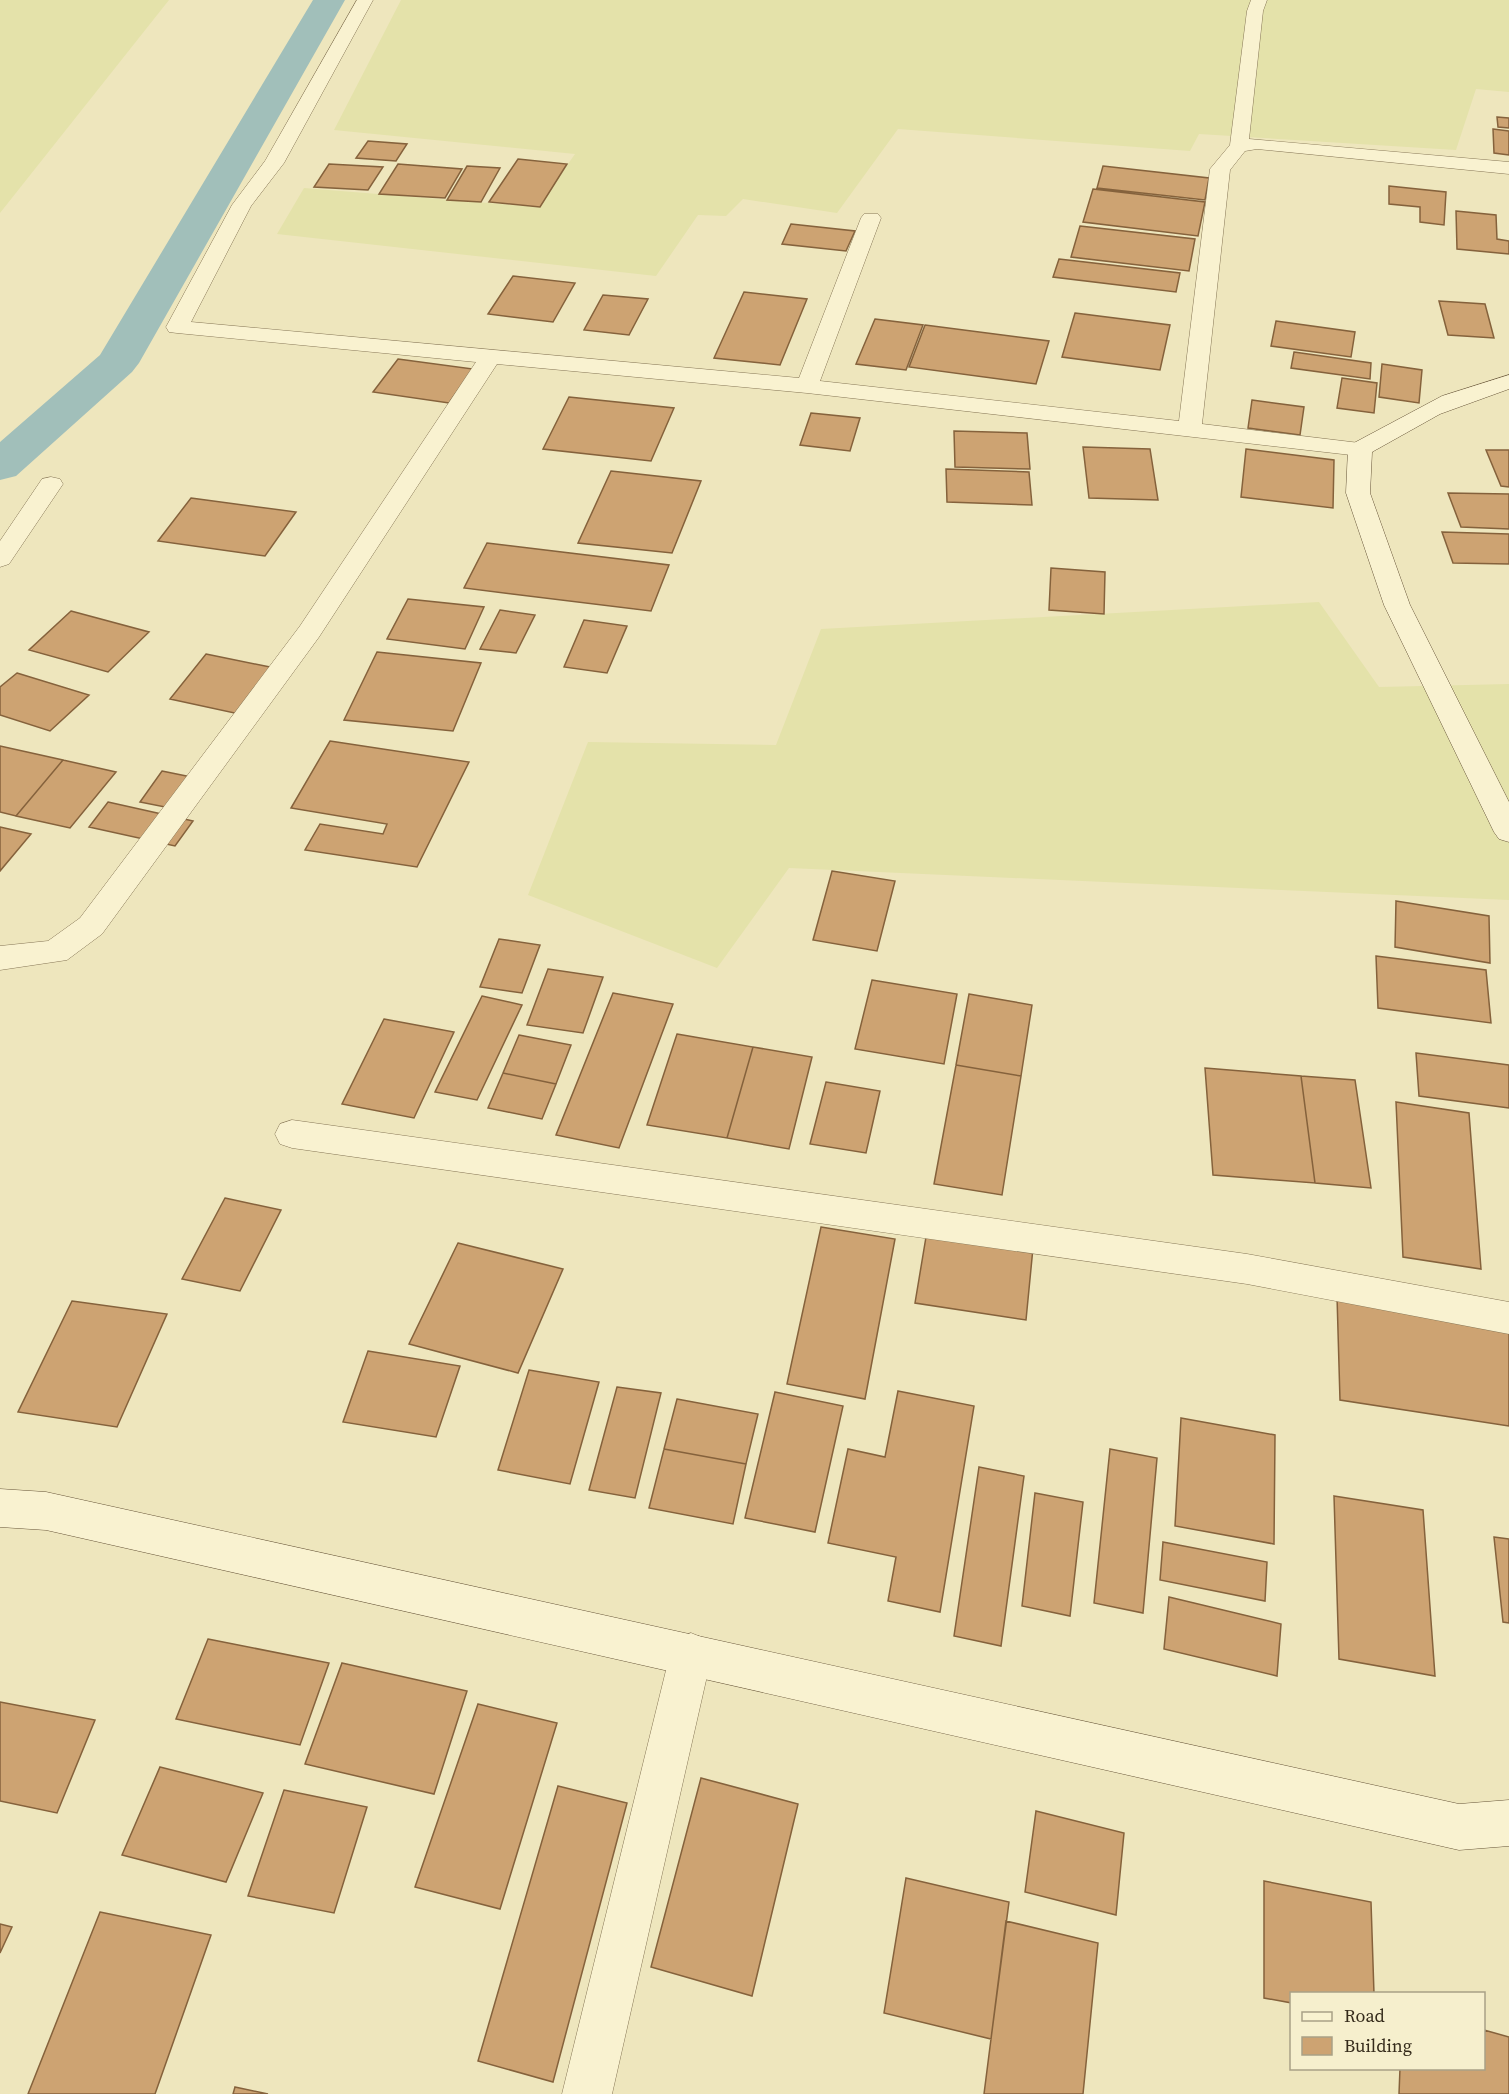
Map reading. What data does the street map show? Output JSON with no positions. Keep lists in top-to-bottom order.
{
  "legend": ["Road", "Building"]
}
